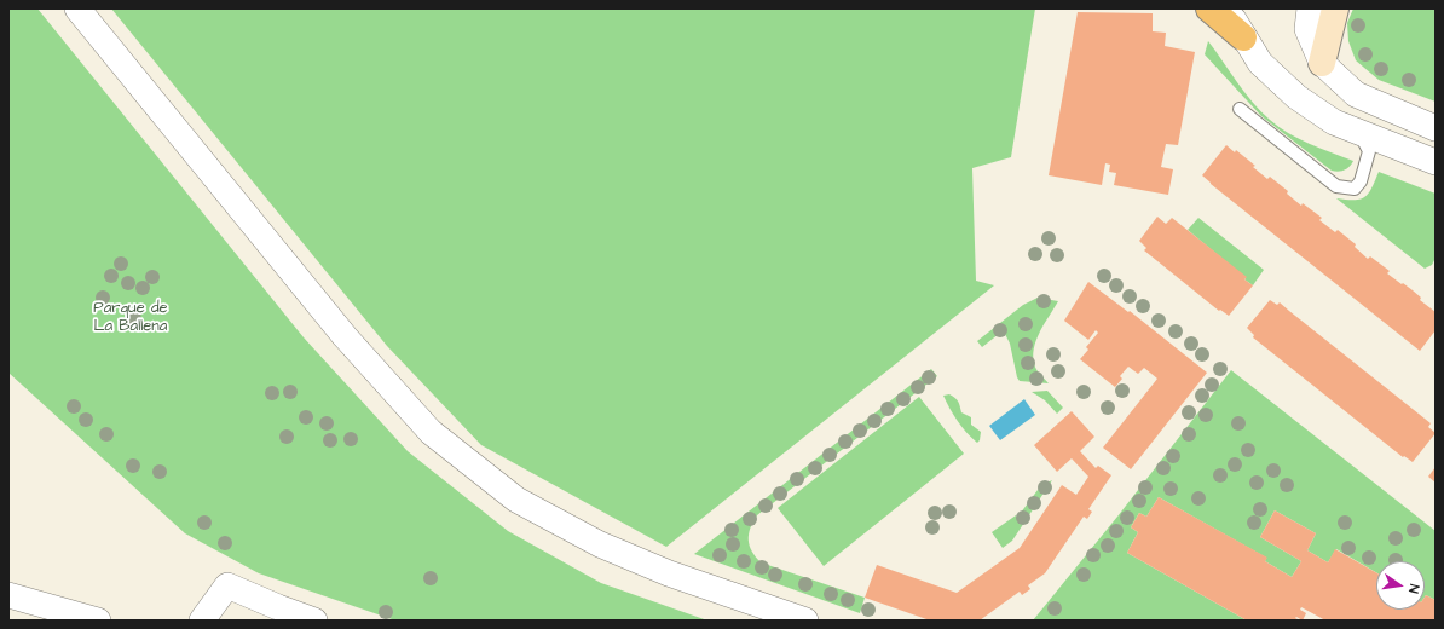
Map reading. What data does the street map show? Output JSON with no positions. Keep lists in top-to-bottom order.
{
  "parks": ["Parque de La Ballena"],
  "north": "right"
}
